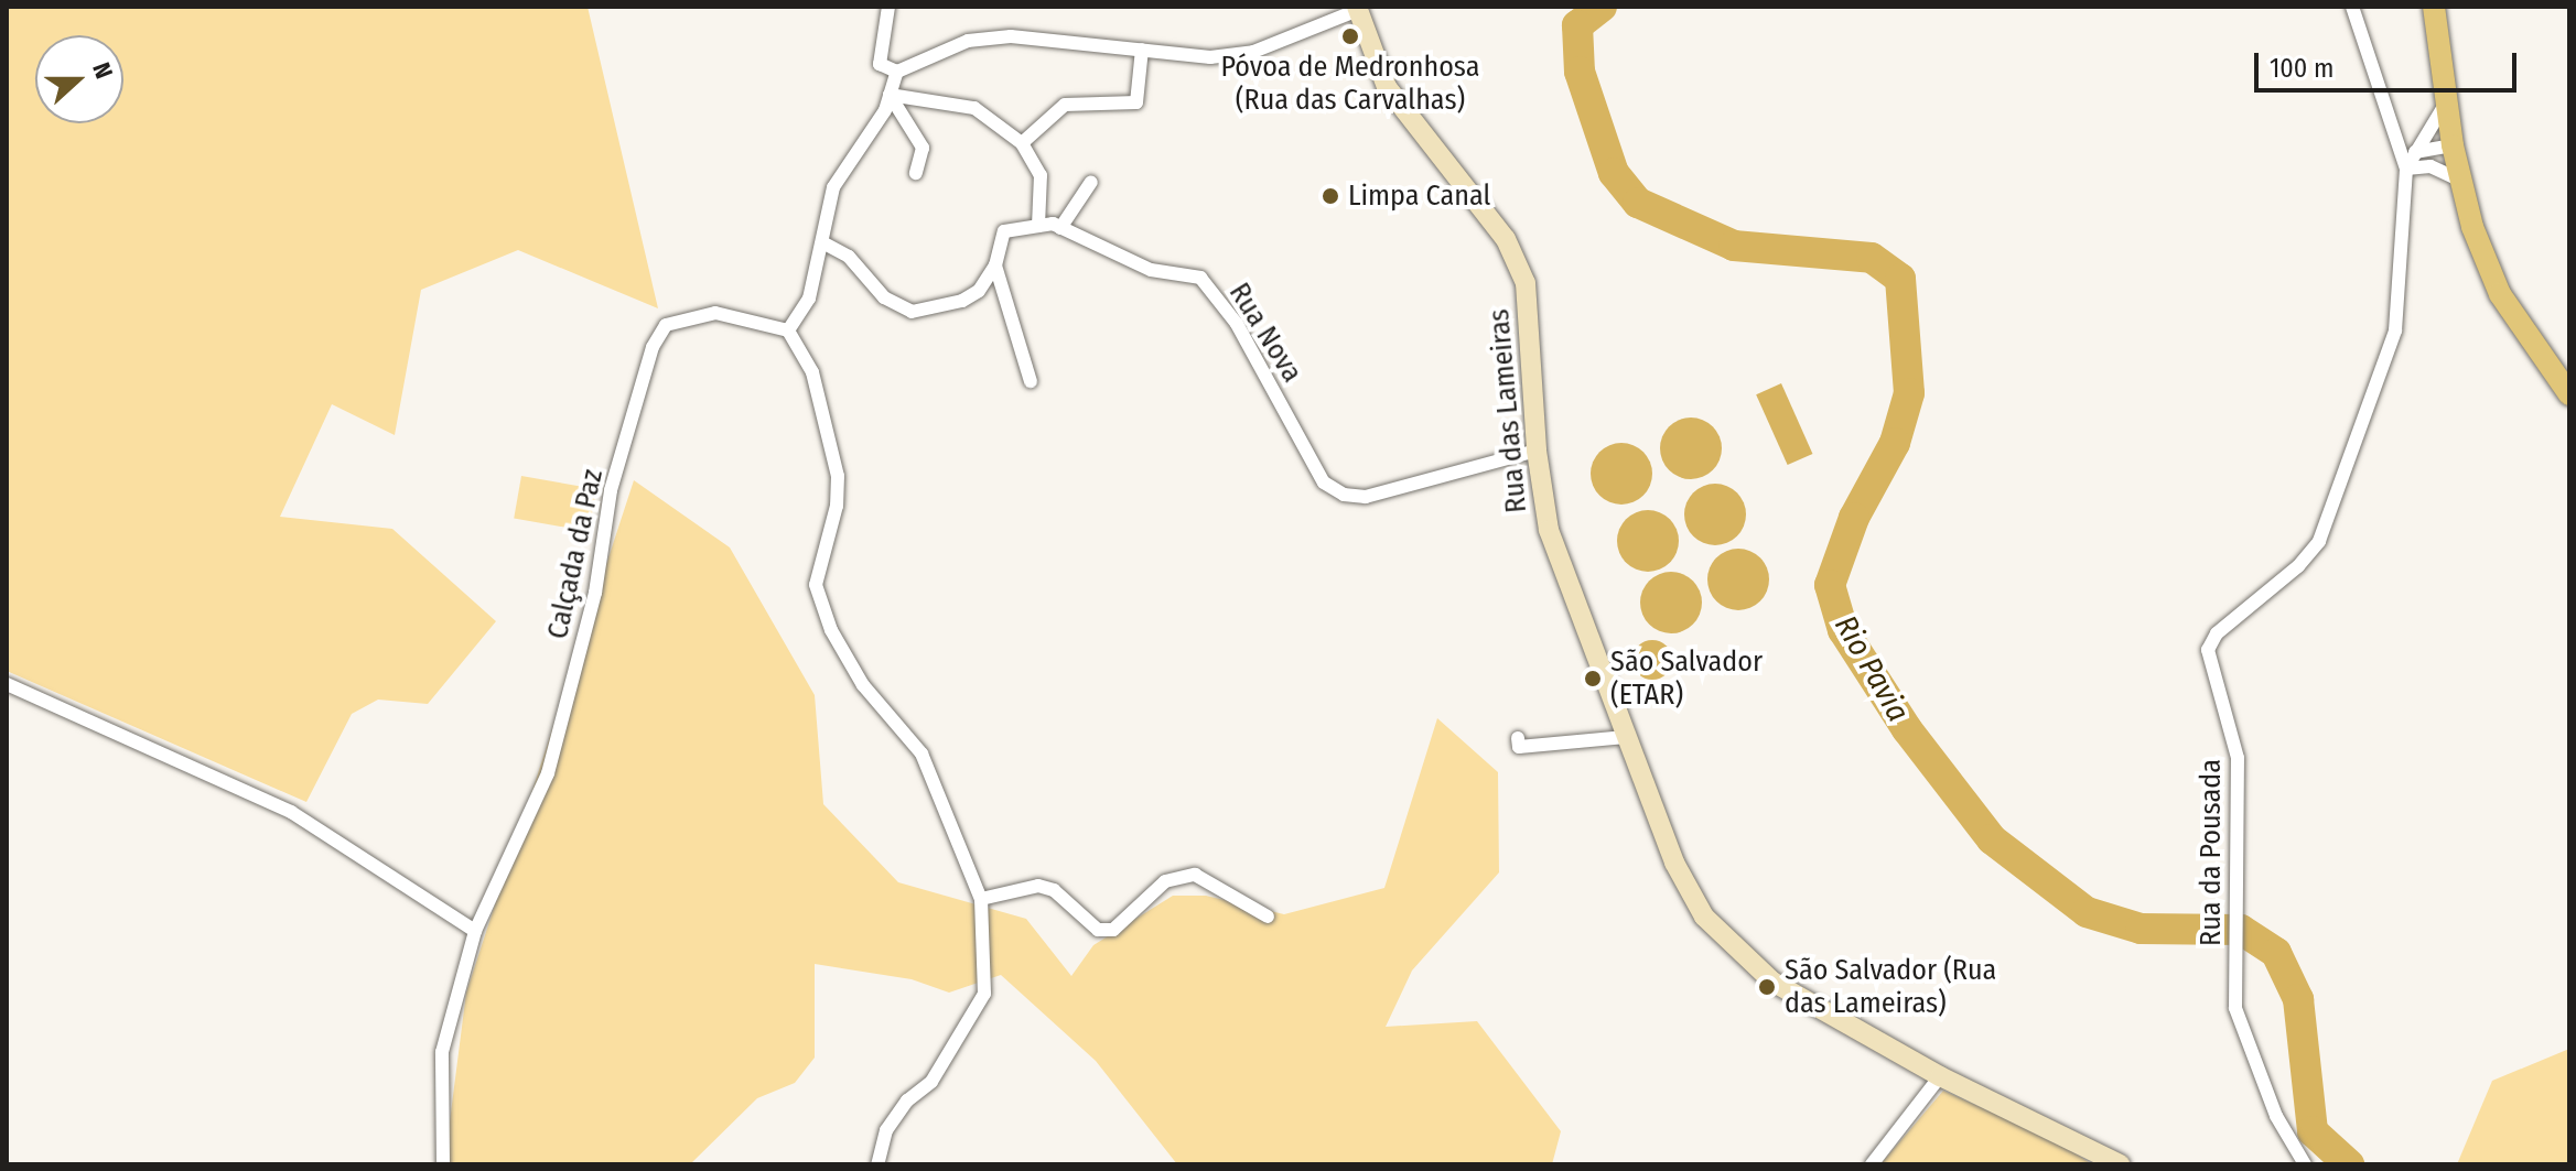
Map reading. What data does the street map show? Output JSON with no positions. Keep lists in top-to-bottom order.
{
  "streets": {
    "street": [
      "Rua Nova",
      "Rua das Lameiras",
      "Calçada da Paz",
      "Rua da Pousada"
    ]
  },
  "crossings": [
    ["Rua Nova", "Rua das Lameiras"]
  ],
  "water": ["Rio Pavia"],
  "places": [
    "Póvoa de Medronhosa (Rua das Carvalhas)",
    "Limpa Canal",
    "São Salvador (ETAR)",
    "São Salvador (Rua das Lameiras)"
  ],
  "scale_bar": "100 m",
  "north": "right"
}
